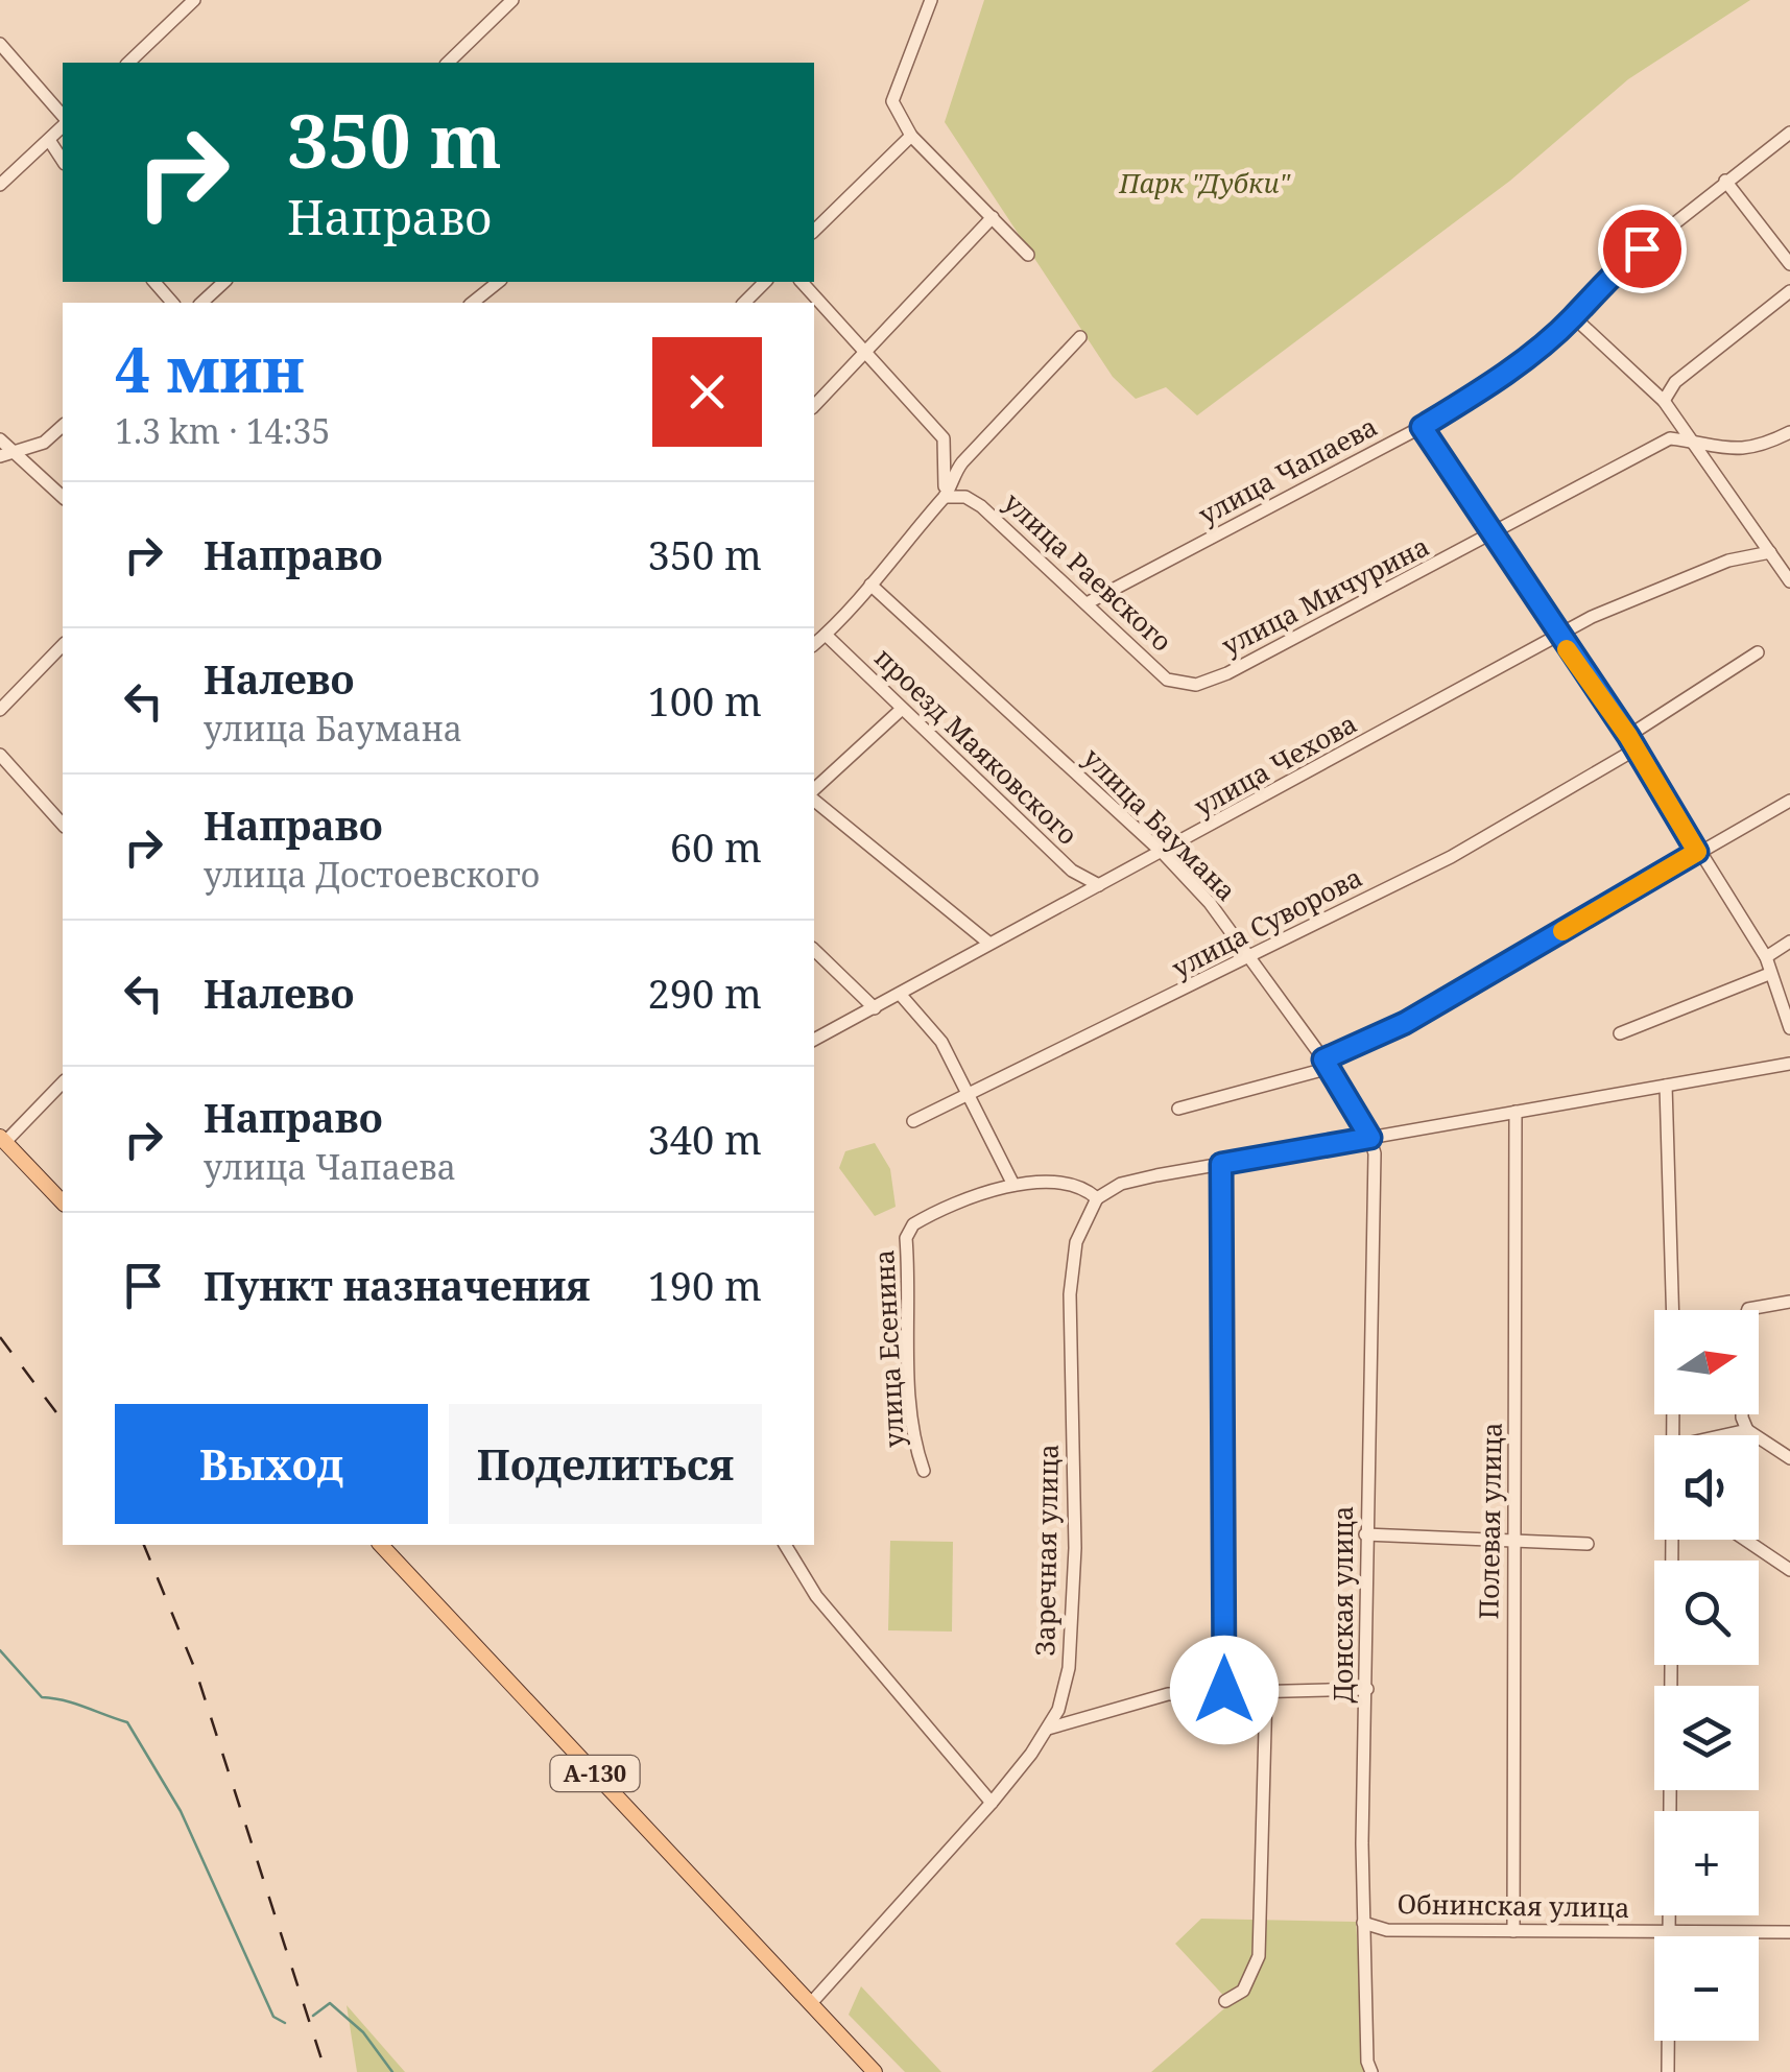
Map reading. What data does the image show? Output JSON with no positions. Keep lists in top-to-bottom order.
{
  "streets": {
    "main road": ["А-130"],
    "street": [
      "улица Чапаева",
      "улица Раевского",
      "улица Мичурина",
      "проезд Маяковского",
      "улица Чехова",
      "улица Баумана",
      "улица Суворова",
      "улица Есенина",
      "Полевая улица",
      "Заречная улица",
      "Донская улица",
      "Обнинская улица"
    ]
  },
  "crossings": [
    ["улица Чапаева", "улица Раевского"],
    ["улица Раевского", "улица Мичурина"],
    ["проезд Маяковского", "улица Чехова"],
    ["улица Чехова", "улица Баумана"],
    ["улица Баумана", "улица Суворова"],
    ["улица Баумана", "Донская улица"],
    ["Полевая улица", "Обнинская улица"],
    ["Заречная улица", "А-130"],
    ["Донская улица", "Обнинская улица"]
  ],
  "parks": ["Парк \"Дубки\""],
  "north": "right",
  "page": {
    "turn": ["350 m", "Направо"],
    "heading": ["4 мин", "1.3 km · 14:35"],
    "list": [
      {
        "name": "Направо",
        "value": "350 m"
      },
      {
        "name": "Налево",
        "note": "улица Баумана",
        "value": "100 m"
      },
      {
        "name": "Направо",
        "note": "улица Достоевского",
        "value": "60 m"
      },
      {
        "name": "Налево",
        "value": "290 m"
      },
      {
        "name": "Направо",
        "note": "улица Чапаева",
        "value": "340 m"
      },
      {
        "name": "Пункт назначения",
        "value": "190 m"
      }
    ],
    "map_buttons": ["+", "−"],
    "buttons": ["Выход", "Поделиться"]
  }
}
